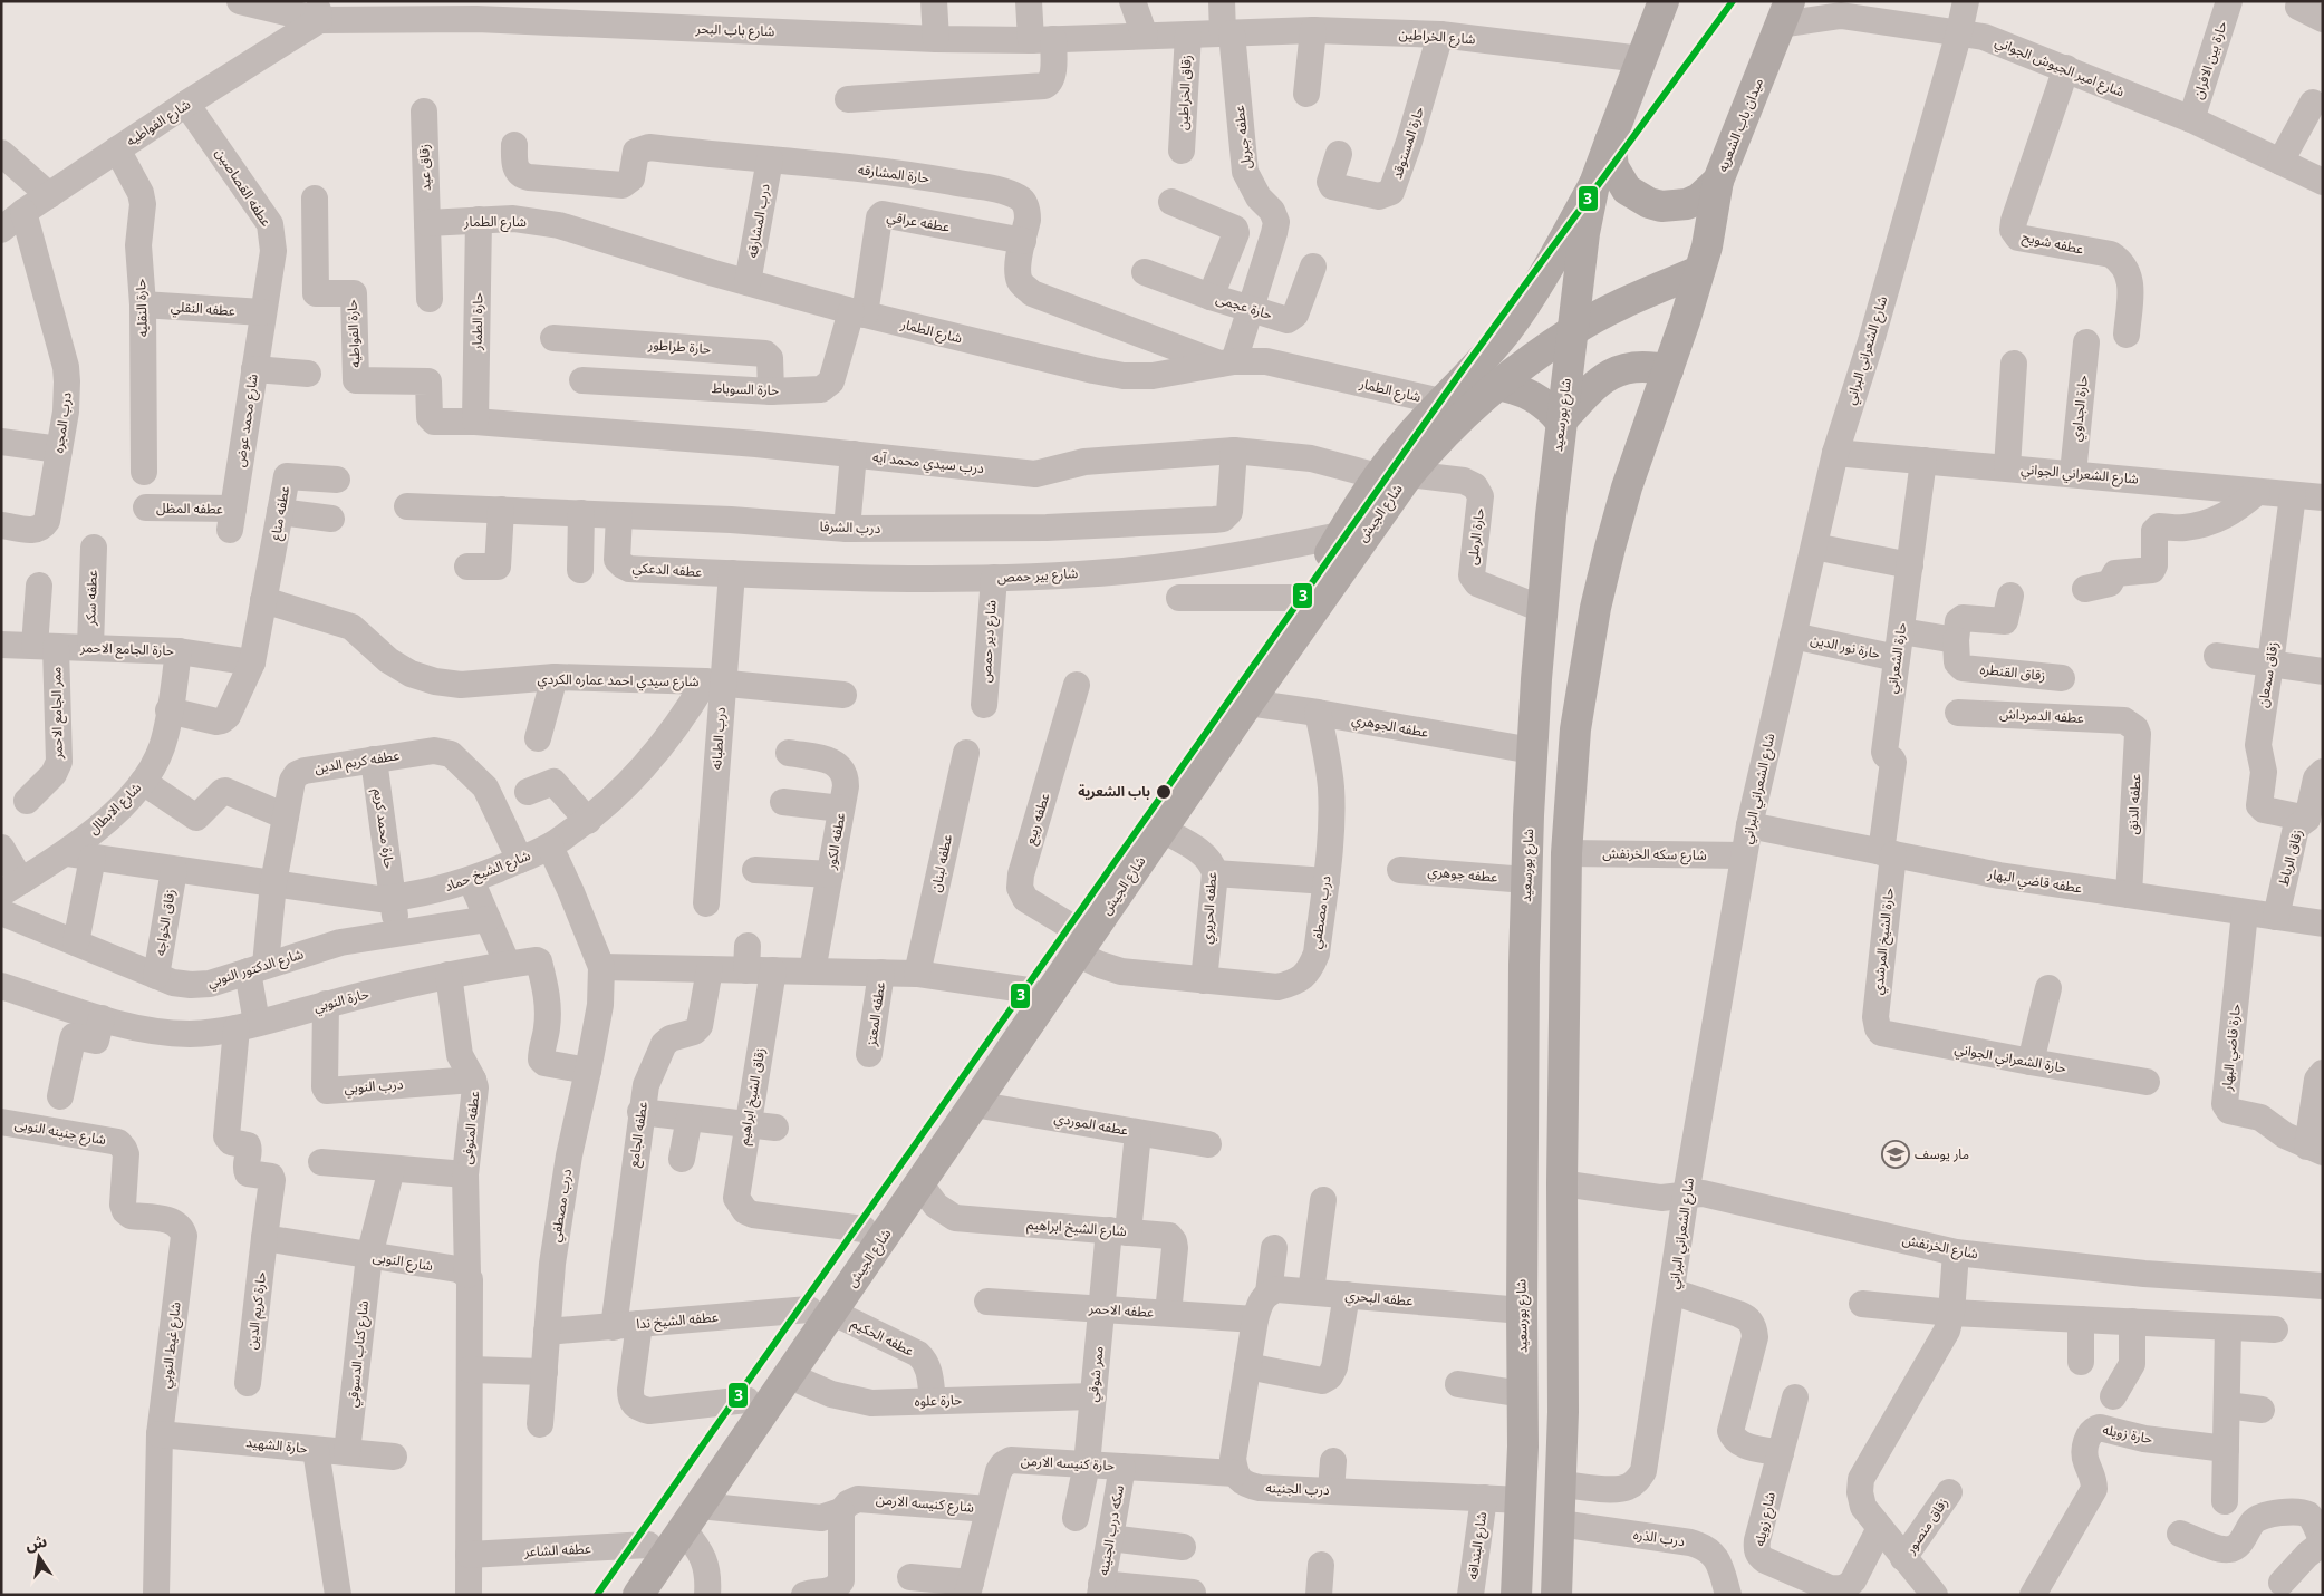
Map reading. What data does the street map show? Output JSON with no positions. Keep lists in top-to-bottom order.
{
  "streets": {
    "main road": ["ميدان باب الشعريه", "شارع بورسعيد", "شارع الجيش"],
    "street": [
      "شارع باب البحر",
      "شارع الخراطين",
      "حارة بين الافران",
      "شارع امير الجيوش الجواني",
      "زقاق الخراطين",
      "شارع الفواطيه",
      "عطفه جبريل",
      "حارة المستوقد",
      "زقاق عيد",
      "حارة المشارقه",
      "عطفه القصاصين",
      "درب المشارقه",
      "شارع الطمار",
      "عطفه عراقي",
      "عطفه شويح",
      "حارة عجمى",
      "حارة النقليه",
      "عطفه النقلي",
      "حارة الطمار",
      "حارة الفواطيه",
      "حارة طراطور",
      "شارع الشعراني البراني",
      "حارة السوباط",
      "حارة الجداوي",
      "شارع محمد عوض",
      "درب المجره",
      "درب سيدي محمد آيه",
      "شارع الشعراني الجواني",
      "عطفه المظل",
      "عطفه مناع",
      "درب الشرفا",
      "حارة الرملى",
      "عطفه الدعكي",
      "شارع بير حمص",
      "عطفه سكر",
      "شارع دير حمص",
      "حارة نور الدين",
      "حارة الجامع الاحمر",
      "حارة الشعراني",
      "زقاق القنطره",
      "زقاق سمعان",
      "شارع سيدي احمد عماره الكردي",
      "ممر الجامع الاحمر",
      "عطفه الدمرداش",
      "عطفه الجوهري",
      "درب الطبانه",
      "عطفه كريم الدين",
      "عطفه الدنق",
      "شارع الابطال",
      "عطفه ربيع",
      "حارة محمد كريم",
      "عطفه الكور",
      "شارع سكه الخرنفش",
      "زقاق الرباط",
      "عطفه لبنان",
      "شارع الشيخ حماد",
      "عطفه جوهري",
      "عطفه قاضي البهار",
      "عطفه الحريري",
      "درب مصطفي",
      "زقاق الخواجه",
      "حارة الشيخ المرشدي",
      "شارع الدكتور النوبي",
      "حارة النوبي",
      "عطفه المعتز",
      "حارة قاضي البهار",
      "حارة الشعراني الجواني",
      "درب النوبي",
      "زقاق الشيخ ابراهيم",
      "عطفه الموردي",
      "عطفه المنوفى",
      "شارع جنينه النوبى",
      "عطفه الجامع",
      "شارع الشيخ ابراهيم",
      "شارع الخرنفش",
      "شارع النوبى",
      "عطفه البحري",
      "حارة كريم الدين",
      "عطفه الاحمر",
      "عطفه الشيخ ندا",
      "عطفه الحكيم",
      "شارع غيط النوبي",
      "شارع كتاب الدسوقي",
      "ممر شوقي",
      "حارة علوه",
      "حارة زويله",
      "حارة الشهيد",
      "حارة كنيسه الارمن",
      "درب الجنينه",
      "شارع كنيسه الارمن",
      "شارع زويله",
      "زقاق منصور",
      "سكه درب الجنينه",
      "درب الذره",
      "شارع البنداقه",
      "عطفه الشاعر"
    ]
  },
  "crossings": [
    ["شارع باب البحر", "شارع الخراطين"],
    ["شارع باب البحر", "زقاق الخراطين"],
    ["شارع باب البحر", "شارع الفواطيه"],
    ["شارع باب البحر", "عطفه جبريل"],
    ["شارع الخراطين", "ميدان باب الشعريه"],
    ["شارع الخراطين", "عطفه جبريل"],
    ["شارع الخراطين", "حارة المستوقد"],
    ["حارة بين الافران", "شارع امير الجيوش الجواني"],
    ["شارع امير الجيوش الجواني", "ميدان باب الشعريه"],
    ["شارع امير الجيوش الجواني", "عطفه شويح"],
    ["شارع امير الجيوش الجواني", "شارع الشعراني البراني"],
    ["شارع الفواطيه", "عطفه القصاصين"],
    ["شارع الفواطيه", "حارة النقليه"],
    ["شارع الفواطيه", "درب المجره"],
    ["ميدان باب الشعريه", "شارع بورسعيد"],
    ["عطفه جبريل", "حارة المشارقه"],
    ["عطفه جبريل", "شارع الطمار"],
    ["عطفه جبريل", "حارة عجمى"],
    ["زقاق عيد", "شارع الطمار"],
    ["حارة المشارقه", "درب المشارقه"],
    ["حارة المشارقه", "شارع الطمار"],
    ["حارة المشارقه", "عطفه عراقي"],
    ["عطفه القصاصين", "عطفه النقلي"],
    ["عطفه القصاصين", "شارع محمد عوض"],
    ["درب المشارقه", "شارع الطمار"],
    ["شارع الطمار", "عطفه عراقي"],
    ["شارع الطمار", "حارة الطمار"],
    ["شارع الطمار", "حارة السوباط"],
    ["شارع الطمار", "شارع الجيش"],
    ["عطفه عراقي", "حارة السوباط"],
    ["حارة النقليه", "عطفه النقلي"],
    ["عطفه النقلي", "شارع محمد عوض"],
    ["حارة الطمار", "حارة الفواطيه"],
    ["حارة الطمار", "درب سيدي محمد آيه"],
    ["حارة الفواطيه", "درب سيدي محمد آيه"],
    ["حارة طراطور", "حارة السوباط"],
    ["شارع الشعراني البراني", "شارع الشعراني الجواني"],
    ["شارع الشعراني البراني", "حارة نور الدين"],
    ["شارع الشعراني البراني", "شارع سكه الخرنفش"],
    ["شارع الشعراني البراني", "عطفه قاضي البهار"],
    ["شارع الشعراني البراني", "شارع الخرنفش"],
    ["حارة الجداوي", "شارع الشعراني الجواني"],
    ["شارع بورسعيد", "شارع الجيش"],
    ["شارع بورسعيد", "حارة الرملى"],
    ["شارع بورسعيد", "عطفه الجوهري"],
    ["شارع بورسعيد", "عطفه جوهري"],
    ["شارع بورسعيد", "عطفه البحري"],
    ["شارع بورسعيد", "درب الجنينه"],
    ["شارع محمد عوض", "عطفه المظل"],
    ["درب سيدي محمد آيه", "شارع الجيش"],
    ["درب سيدي محمد آيه", "درب الشرفا"],
    ["شارع الشعراني الجواني", "حارة الشعراني"],
    ["شارع الشعراني الجواني", "زقاق سمعان"],
    ["عطفه مناع", "شارع سيدي احمد عماره الكردي"],
    ["شارع الجيش", "حارة الرملى"],
    ["شارع الجيش", "شارع بير حمص"],
    ["شارع الجيش", "عطفه الجوهري"],
    ["شارع الجيش", "عطفه ربيع"],
    ["شارع الجيش", "عطفه الحريري"],
    ["شارع الجيش", "درب مصطفي"],
    ["شارع الجيش", "زقاق الشيخ ابراهيم"],
    ["شارع الجيش", "عطفه الموردي"],
    ["شارع الجيش", "شارع الشيخ ابراهيم"],
    ["شارع الجيش", "عطفه الشيخ ندا"],
    ["شارع الجيش", "عطفه الحكيم"],
    ["شارع الجيش", "حارة علوه"],
    ["شارع الجيش", "شارع كنيسه الارمن"],
    ["شارع الجيش", "عطفه الشاعر"],
    ["درب الشرفا", "عطفه الدعكي"],
    ["عطفه الدعكي", "شارع بير حمص"],
    ["عطفه الدعكي", "درب الطبانه"],
    ["شارع بير حمص", "شارع دير حمص"],
    ["شارع بير حمص", "درب الطبانه"],
    ["عطفه سكر", "حارة الجامع الاحمر"],
    ["حارة نور الدين", "حارة الشعراني"],
    ["حارة الجامع الاحمر", "ممر الجامع الاحمر"],
    ["حارة الجامع الاحمر", "شارع الابطال"],
    ["حارة الشعراني", "عطفه قاضي البهار"],
    ["حارة الشعراني", "حارة الشيخ المرشدي"],
    ["زقاق سمعان", "زقاق الرباط"],
    ["شارع سيدي احمد عماره الكردي", "درب الطبانه"],
    ["شارع سيدي احمد عماره الكردي", "شارع الشيخ حماد"],
    ["عطفه الدمرداش", "عطفه الدنق"],
    ["عطفه الجوهري", "درب مصطفي"],
    ["درب الطبانه", "شارع الشيخ حماد"],
    ["عطفه كريم الدين", "حارة محمد كريم"],
    ["عطفه كريم الدين", "شارع الشيخ حماد"],
    ["عطفه كريم الدين", "شارع الدكتور النوبي"],
    ["عطفه كريم الدين", "حارة النوبي"],
    ["عطفه الدنق", "عطفه قاضي البهار"],
    ["شارع الابطال", "شارع الشيخ حماد"],
    ["عطفه ربيع", "درب مصطفي"],
    ["حارة محمد كريم", "شارع الشيخ حماد"],
    ["حارة محمد كريم", "شارع الدكتور النوبي"],
    ["زقاق الرباط", "عطفه قاضي البهار"],
    ["شارع الشيخ حماد", "درب مصطفي"],
    ["شارع الشيخ حماد", "زقاق الخواجه"],
    ["عطفه قاضي البهار", "حارة الشيخ المرشدي"],
    ["عطفه قاضي البهار", "حارة قاضي البهار"],
    ["عطفه الحريري", "درب مصطفي"],
    ["درب مصطفي", "حارة النوبي"],
    ["درب مصطفي", "عطفه الشيخ ندا"],
    ["زقاق الخواجه", "شارع الدكتور النوبي"],
    ["حارة الشيخ المرشدي", "حارة الشعراني الجواني"],
    ["حارة النوبي", "درب النوبي"],
    ["حارة النوبي", "عطفه المنوفى"],
    ["درب النوبي", "عطفه المنوفى"],
    ["عطفه الموردي", "ممر شوقي"],
    ["عطفه المنوفى", "شارع كتاب الدسوقي"],
    ["شارع جنينه النوبى", "شارع غيط النوبي"],
    ["عطفه الجامع", "عطفه الشيخ ندا"],
    ["شارع الشيخ ابراهيم", "عطفه الاحمر"],
    ["شارع الشيخ ابراهيم", "ممر شوقي"],
    ["شارع النوبى", "حارة كريم الدين"],
    ["شارع النوبى", "شارع كتاب الدسوقي"],
    ["عطفه الاحمر", "ممر شوقي"],
    ["عطفه الشيخ ندا", "عطفه الحكيم"],
    ["عطفه الحكيم", "حارة علوه"],
    ["شارع غيط النوبي", "حارة الشهيد"],
    ["شارع كتاب الدسوقي", "حارة الشهيد"],
    ["ممر شوقي", "حارة علوه"],
    ["ممر شوقي", "حارة كنيسه الارمن"],
    ["حارة كنيسه الارمن", "درب الجنينه"],
    ["حارة كنيسه الارمن", "شارع كنيسه الارمن"],
    ["حارة كنيسه الارمن", "سكه درب الجنينه"],
    ["درب الجنينه", "شارع البنداقه"]
  ],
  "places": {
    "other": ["باب الشعرية"],
    "school or university": ["مار يوسف"]
  },
  "lines": ["transit line 3"],
  "north": "top"
}
